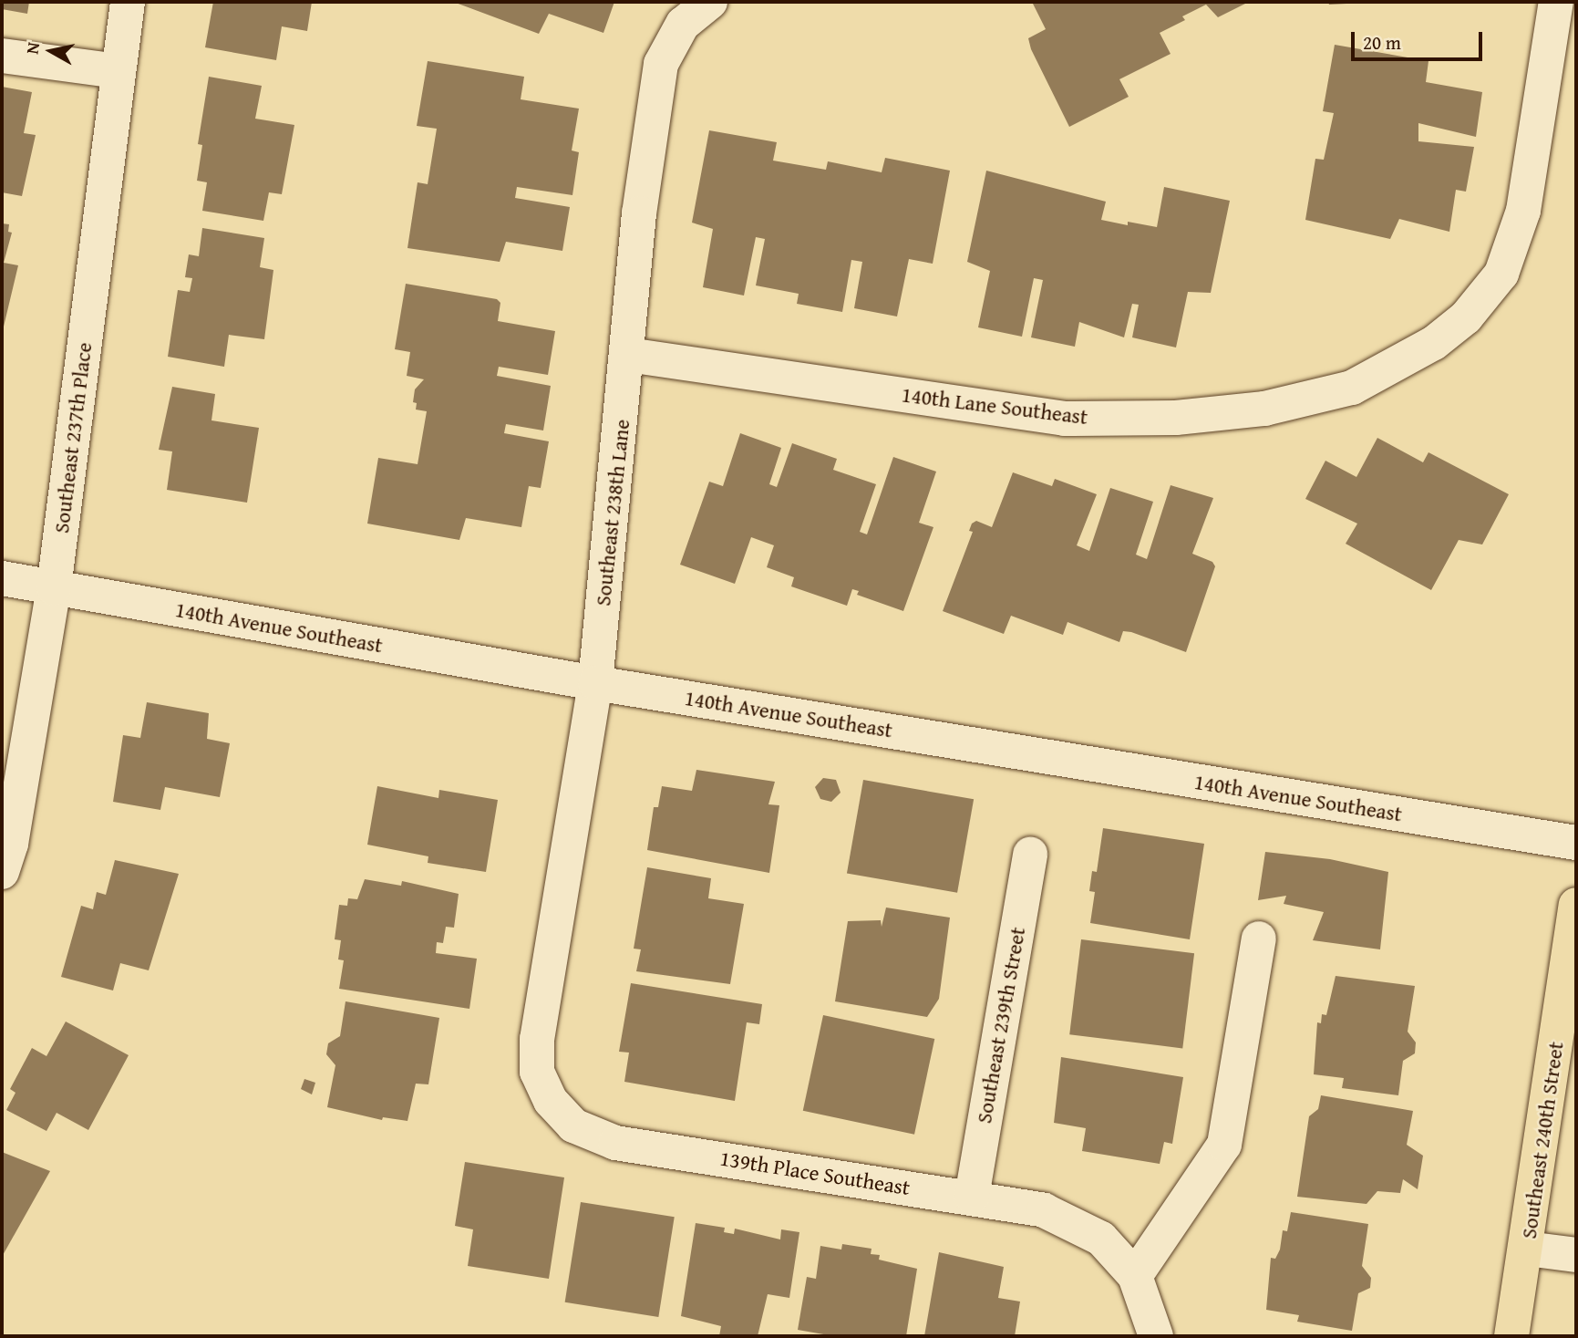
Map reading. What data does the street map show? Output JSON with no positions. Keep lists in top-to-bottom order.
{
  "streets": {
    "main road": ["Southeast 240th Street"],
    "street": [
      "140th Lane Southeast",
      "Southeast 237th Place",
      "Southeast 238th Lane",
      "140th Avenue Southeast",
      "Southeast 239th Street",
      "139th Place Southeast"
    ]
  },
  "crossings": [
    ["140th Lane Southeast", "Southeast 238th Lane"],
    ["Southeast 237th Place", "140th Avenue Southeast"],
    ["Southeast 238th Lane", "140th Avenue Southeast"],
    ["Southeast 238th Lane", "139th Place Southeast"],
    ["Southeast 239th Street", "139th Place Southeast"]
  ],
  "scale_bar": "20 m",
  "north": "left"
}
